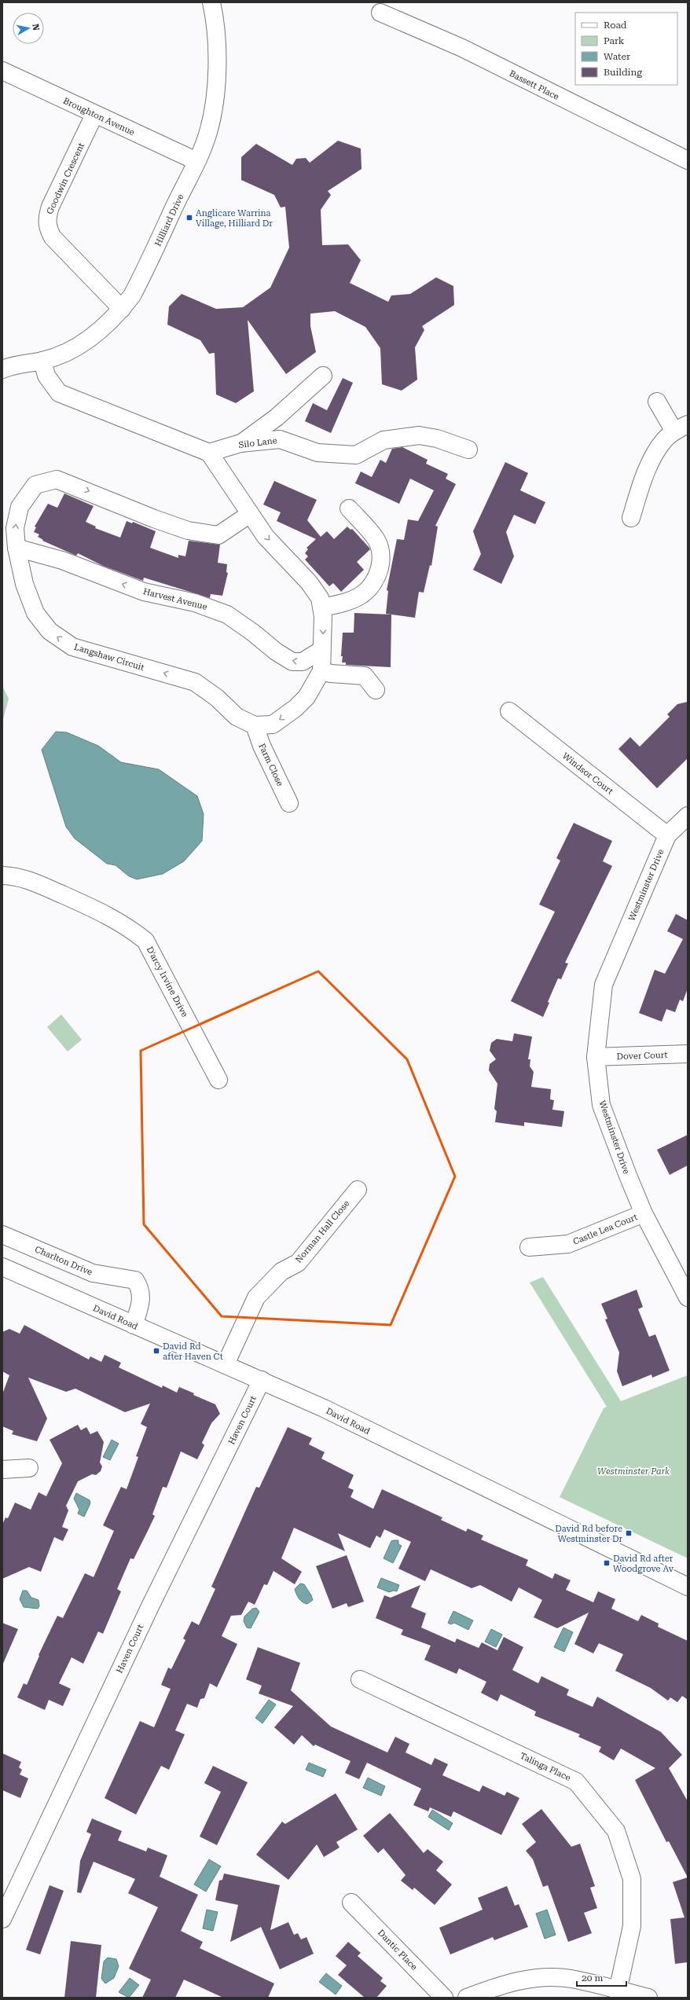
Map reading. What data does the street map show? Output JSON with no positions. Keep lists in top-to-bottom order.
{
  "streets": {
    "street": [
      "Bassett Place",
      "Broughton Avenue",
      "Goodwin Crescent",
      "Hilliard Drive",
      "Silo Lane",
      "Harvest Avenue",
      "Langshaw Circuit",
      "Farm Close",
      "Windsor Court",
      "Westminster Drive",
      "D'arcy Irvine Drive",
      "Dover Court",
      "Castle Lea Court",
      "Norman Hall Close",
      "Charlton Drive",
      "David Road",
      "Haven Court",
      "Talinga Place",
      "Dantic Place"
    ]
  },
  "crossings": [
    ["Broughton Avenue", "Goodwin Crescent"],
    ["Broughton Avenue", "Hilliard Drive"],
    ["Goodwin Crescent", "Hilliard Drive"],
    ["Silo Lane", "Langshaw Circuit"],
    ["Harvest Avenue", "Langshaw Circuit"],
    ["Langshaw Circuit", "Farm Close"],
    ["Windsor Court", "Westminster Drive"],
    ["Westminster Drive", "Dover Court"],
    ["Westminster Drive", "Castle Lea Court"],
    ["Norman Hall Close", "David Road"],
    ["Charlton Drive", "David Road"],
    ["David Road", "Haven Court"]
  ],
  "parks": ["Westminster Park"],
  "places": {
    "transit": [
      "Anglicare Warrina Village, Hilliard Dr",
      "David Rd after Haven Ct",
      "David Rd before Westminster Dr",
      "David Rd after Woodgrove Av"
    ]
  },
  "legend": [
    "Road",
    "Park",
    "Water",
    "Building"
  ],
  "scale_bar": "20 m",
  "north": "right"
}
